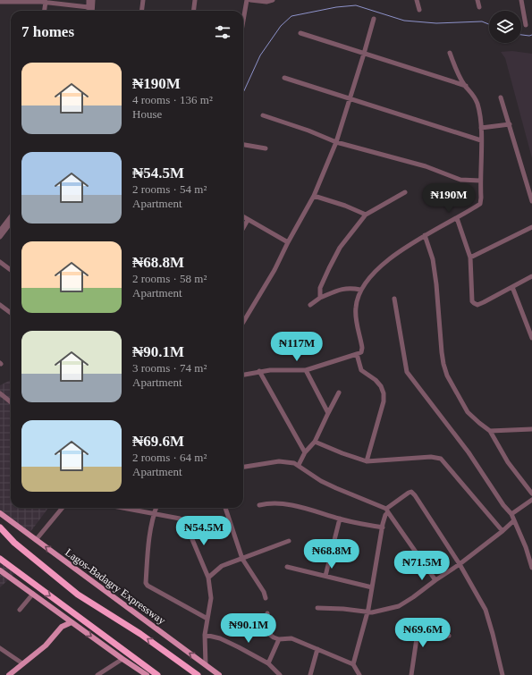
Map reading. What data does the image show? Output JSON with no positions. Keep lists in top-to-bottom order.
{
  "streets": {
    "main road": ["Lagos-Badagry Expressway"]
  },
  "page": {
    "heading": "7 homes",
    "list": [
      {
        "name": "₦190M",
        "note": "4 rooms · 136 m² · House"
      },
      {
        "name": "₦54.5M",
        "note": "2 rooms · 54 m² · Apartment"
      },
      {
        "name": "₦68.8M",
        "note": "2 rooms · 58 m² · Apartment"
      },
      {
        "name": "₦90.1M",
        "note": "3 rooms · 74 m² · Apartment"
      },
      {
        "name": "₦69.6M",
        "note": "2 rooms · 64 m² · Apartment"
      }
    ],
    "price": [
      "₦190M",
      "₦117M",
      "₦54.5M",
      "₦68.8M",
      "₦71.5M",
      "₦90.1M",
      "₦69.6M"
    ]
  }
}
